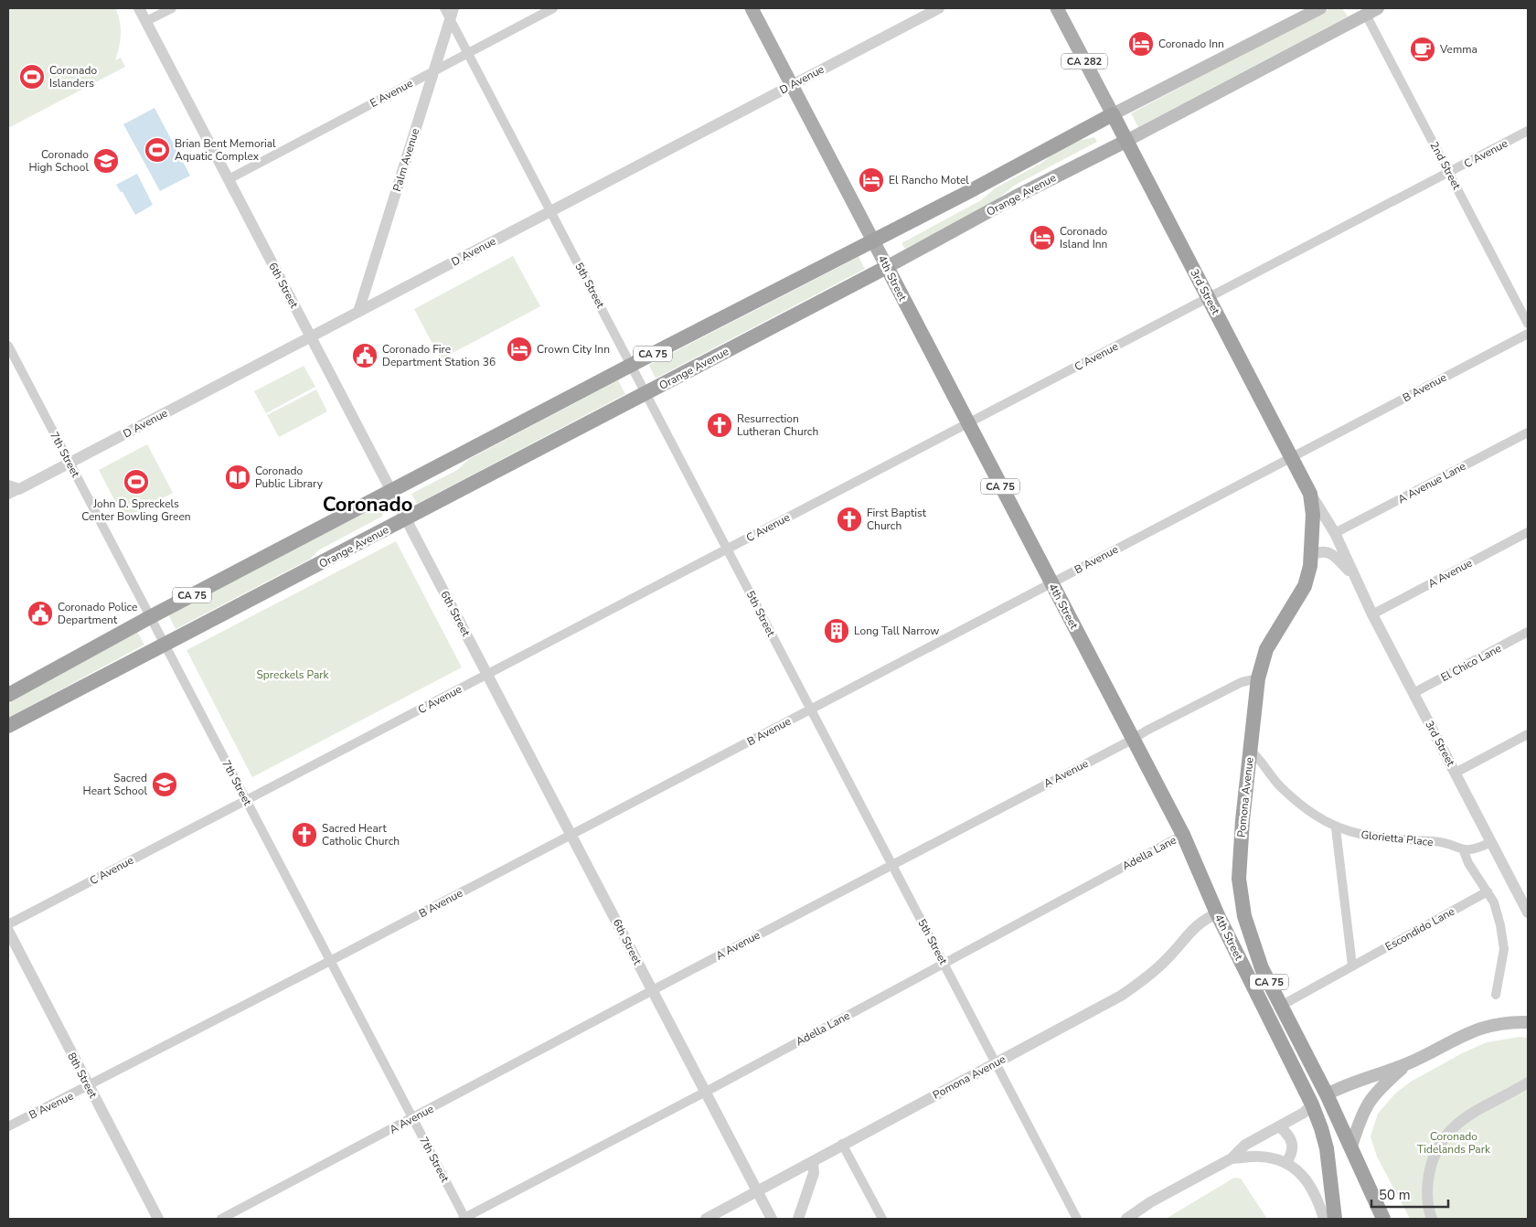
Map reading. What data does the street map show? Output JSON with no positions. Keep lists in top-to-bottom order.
{
  "streets": {
    "highway": [
      "Orange Avenue",
      "4th Street",
      "3rd Street",
      "CA 75",
      "Pomona Avenue"
    ],
    "main road": ["CA 282"],
    "street": [
      "D Avenue",
      "E Avenue",
      "C Avenue",
      "Palm Avenue",
      "2nd Street",
      "6th Street",
      "5th Street",
      "B Avenue",
      "7th Street",
      "A Avenue Lane",
      "A Avenue",
      "El Chico Lane",
      "Glorietta Place",
      "Adella Lane",
      "Escondido Lane",
      "8th Street"
    ]
  },
  "crossings": [
    ["D Avenue", "Palm Avenue"],
    ["D Avenue", "4th Street"],
    ["D Avenue", "6th Street"],
    ["D Avenue", "5th Street"],
    ["D Avenue", "7th Street"],
    ["E Avenue", "Palm Avenue"],
    ["E Avenue", "6th Street"],
    ["E Avenue", "5th Street"],
    ["C Avenue", "2nd Street"],
    ["C Avenue", "4th Street"],
    ["C Avenue", "6th Street"],
    ["C Avenue", "5th Street"],
    ["C Avenue", "3rd Street"],
    ["C Avenue", "7th Street"],
    ["Palm Avenue", "5th Street"],
    ["2nd Street", "Orange Avenue"],
    ["Orange Avenue", "4th Street"],
    ["Orange Avenue", "6th Street"],
    ["Orange Avenue", "5th Street"],
    ["Orange Avenue", "3rd Street"],
    ["Orange Avenue", "7th Street"],
    ["4th Street", "CA 75"],
    ["4th Street", "B Avenue"],
    ["4th Street", "A Avenue"],
    ["4th Street", "Pomona Avenue"],
    ["4th Street", "Adella Lane"],
    ["6th Street", "CA 75"],
    ["6th Street", "B Avenue"],
    ["6th Street", "A Avenue"],
    ["6th Street", "Pomona Avenue"],
    ["6th Street", "Adella Lane"],
    ["5th Street", "CA 75"],
    ["5th Street", "B Avenue"],
    ["5th Street", "A Avenue"],
    ["5th Street", "Pomona Avenue"],
    ["5th Street", "Adella Lane"],
    ["3rd Street", "CA 75"],
    ["3rd Street", "B Avenue"],
    ["3rd Street", "A Avenue Lane"],
    ["3rd Street", "A Avenue"],
    ["3rd Street", "El Chico Lane"],
    ["3rd Street", "Pomona Avenue"],
    ["CA 75", "7th Street"],
    ["CA 75", "Pomona Avenue"],
    ["B Avenue", "7th Street"],
    ["B Avenue", "8th Street"],
    ["7th Street", "A Avenue"],
    ["7th Street", "Adella Lane"],
    ["A Avenue", "Pomona Avenue"],
    ["Pomona Avenue", "Glorietta Place"]
  ],
  "districts": ["Coronado"],
  "parks": ["Spreckels Park", "Coronado Tidelands Park"],
  "places": {
    "hotel": [
      "Coronado Inn",
      "El Rancho Motel",
      "Coronado Island Inn",
      "Crown City Inn"
    ],
    "cafe": ["Vemma"],
    "sports": ["Coronado Islanders", "Brian Bent Memorial Aquatic Complex", "John D. Spreckels Center Bowling Green"],
    "school or university": ["Coronado High School", "Sacred Heart School"],
    "public building": ["Coronado Fire Department Station 36", "Coronado Police Department"],
    "church": ["Resurrection Lutheran Church", "First Baptist Church", "Sacred Heart Catholic Church"],
    "library": ["Coronado Public Library"],
    "building": ["Long Tall Narrow"]
  },
  "scale_bar": "50 m"
}
